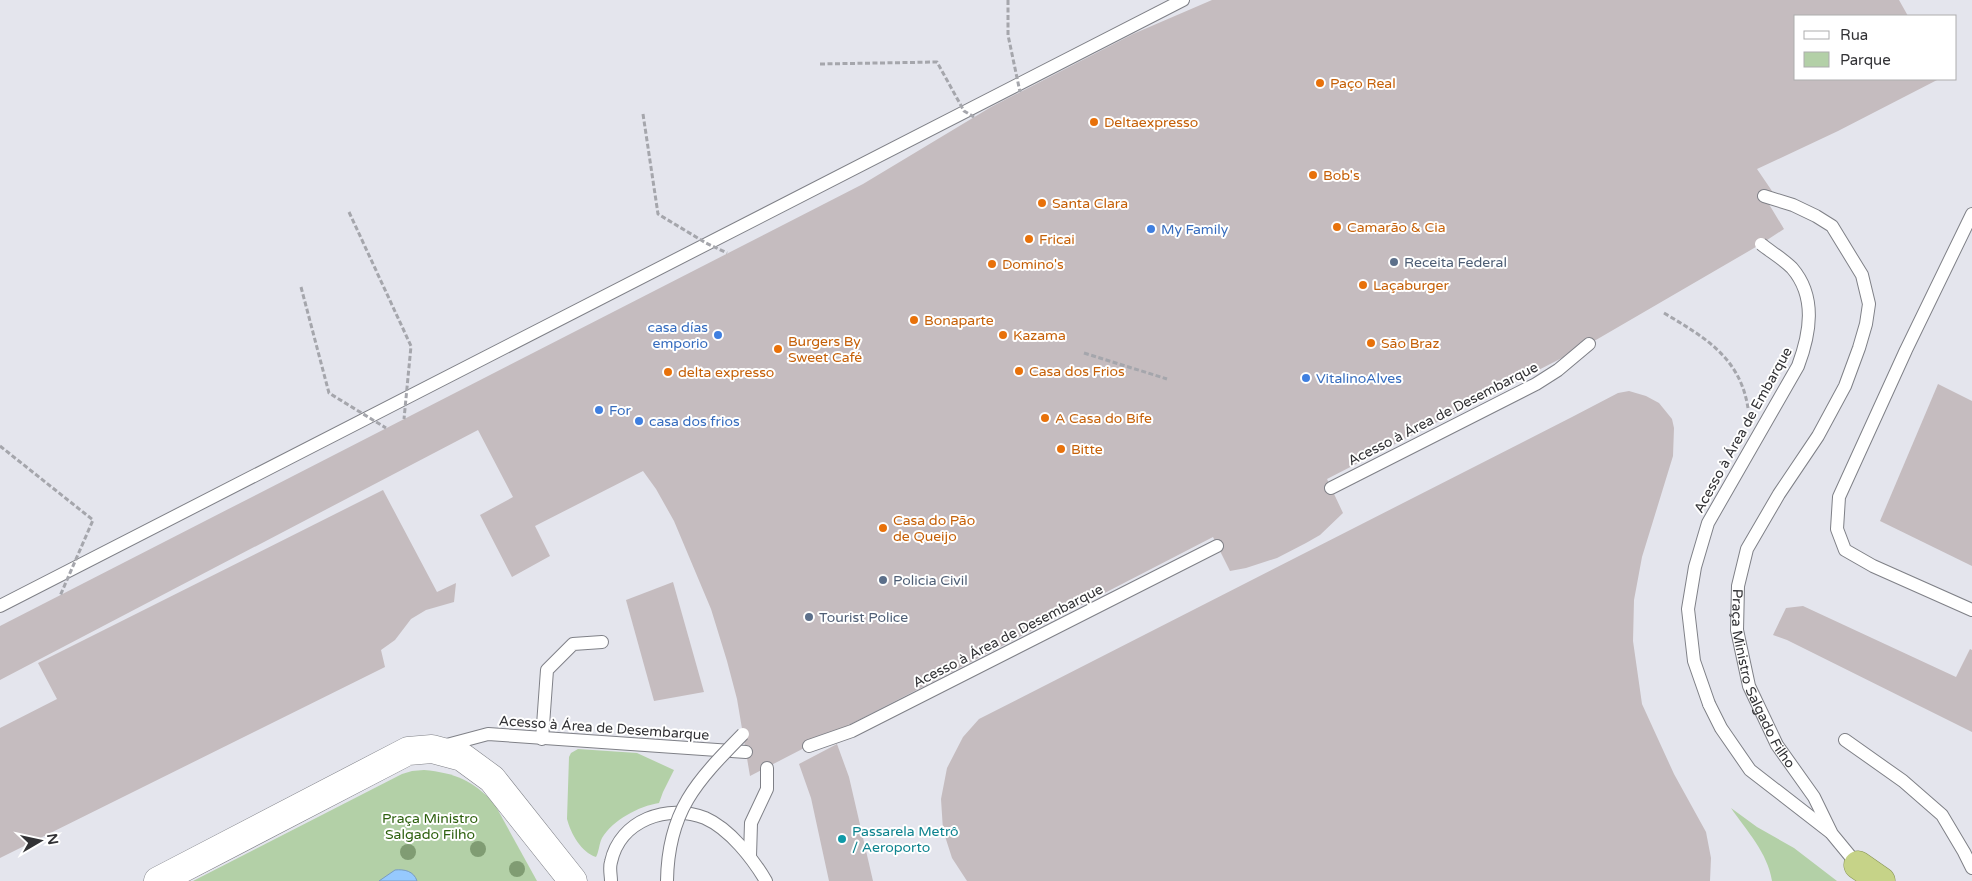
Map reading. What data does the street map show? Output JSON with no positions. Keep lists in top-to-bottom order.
{
  "streets": {
    "lane": ["Acesso à Área de Desembarque", "Acesso à Área de Embarque", "Praça Ministro Salgado Filho"]
  },
  "crossings": [
    ["Acesso à Área de Embarque", "Praça Ministro Salgado Filho"]
  ],
  "parks": ["Praça Ministro Salgado Filho"],
  "places": [
    "Paço Real",
    "Deltaexpresso",
    "Bob's",
    "Santa Clara",
    "Camarão & Cia",
    "My Family",
    "Fricai",
    "Receita Federal",
    "Domino's",
    "Laçaburger",
    "Bonaparte",
    "casa días emporio",
    "Kazama",
    "São Braz",
    "Burgers By Sweet Café",
    "Casa dos Frios",
    "delta expresso",
    "VitalinoAlves",
    "For",
    "A Casa do Bife",
    "casa dos frios",
    "Bitte",
    "Casa do Pão de Queijo",
    "Policia Civil",
    "Tourist Police",
    "Passarela Metrô / Aeroporto"
  ],
  "legend": ["Rua", "Parque"],
  "north": "right"
}
